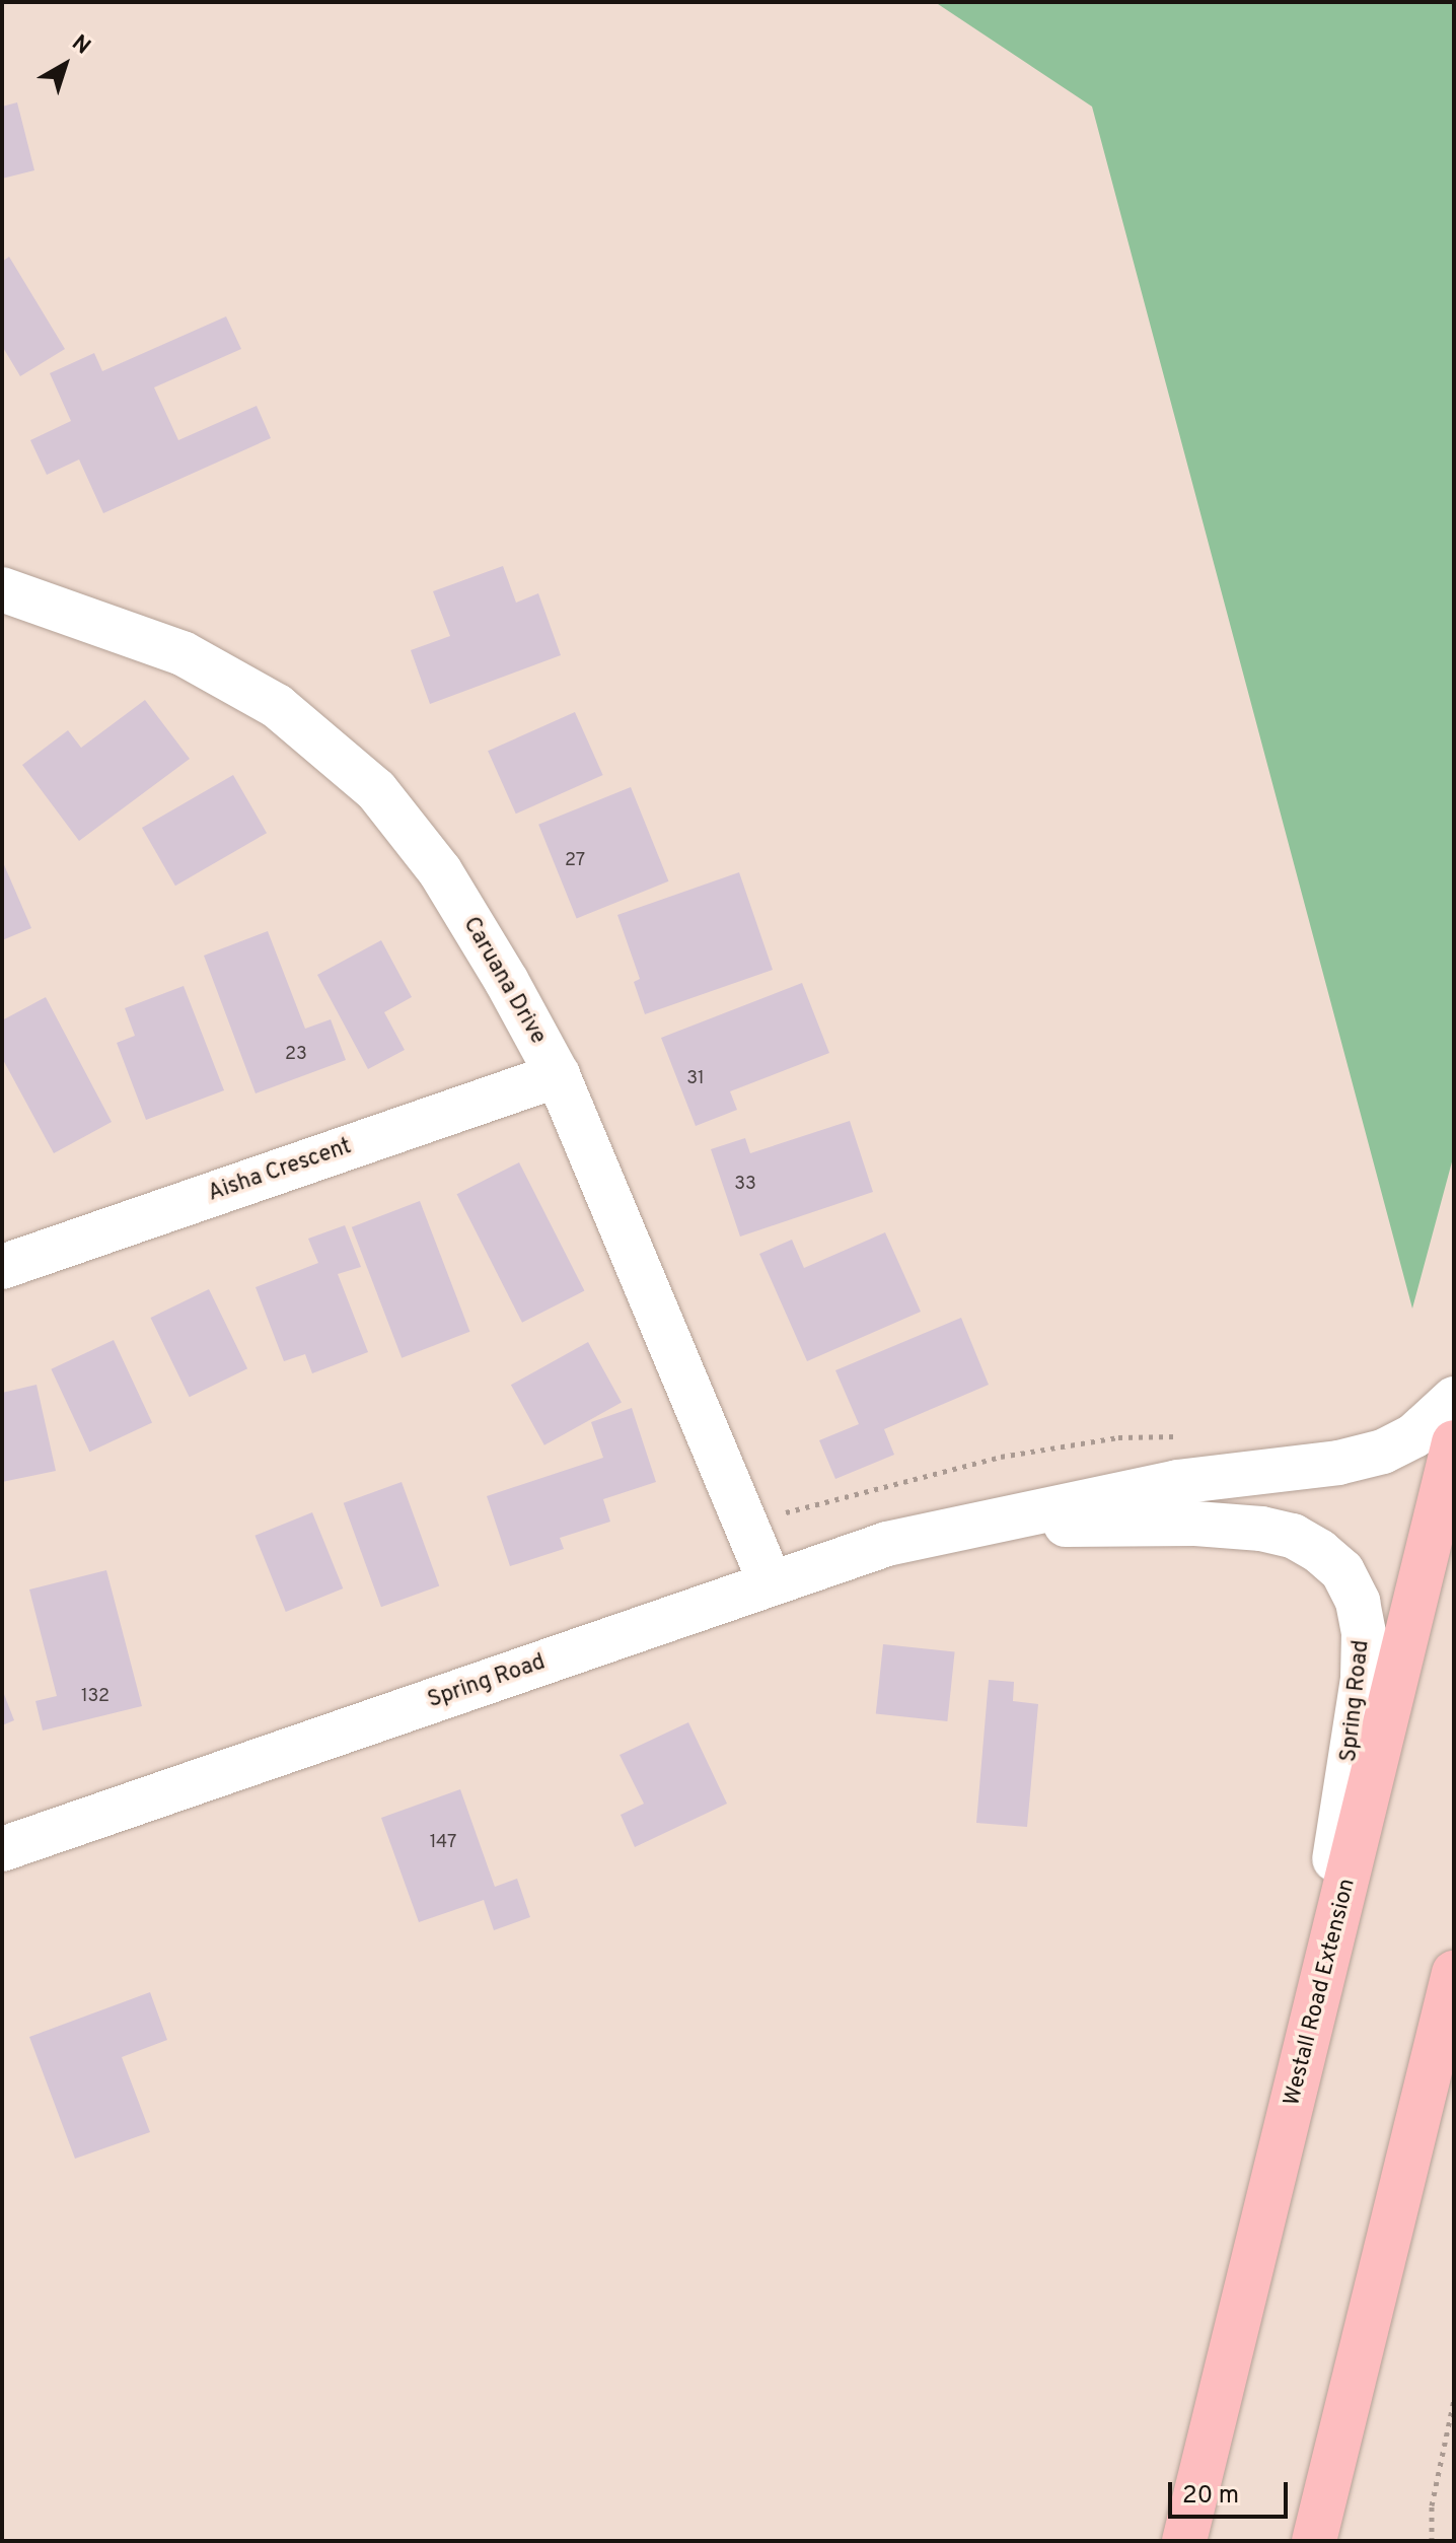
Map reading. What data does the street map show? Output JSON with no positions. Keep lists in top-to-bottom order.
{
  "streets": {
    "highway": ["Westall Road Extension"],
    "main road": ["Caruana Drive", "Aisha Crescent", "Spring Road"]
  },
  "crossings": [
    ["Caruana Drive", "Aisha Crescent"],
    ["Caruana Drive", "Spring Road"],
    ["Spring Road", "Westall Road Extension"]
  ],
  "house_numbers": [
    "27",
    "23",
    "31",
    "33",
    "132",
    "147"
  ],
  "scale_bar": "20 m",
  "north": "top right"
}
